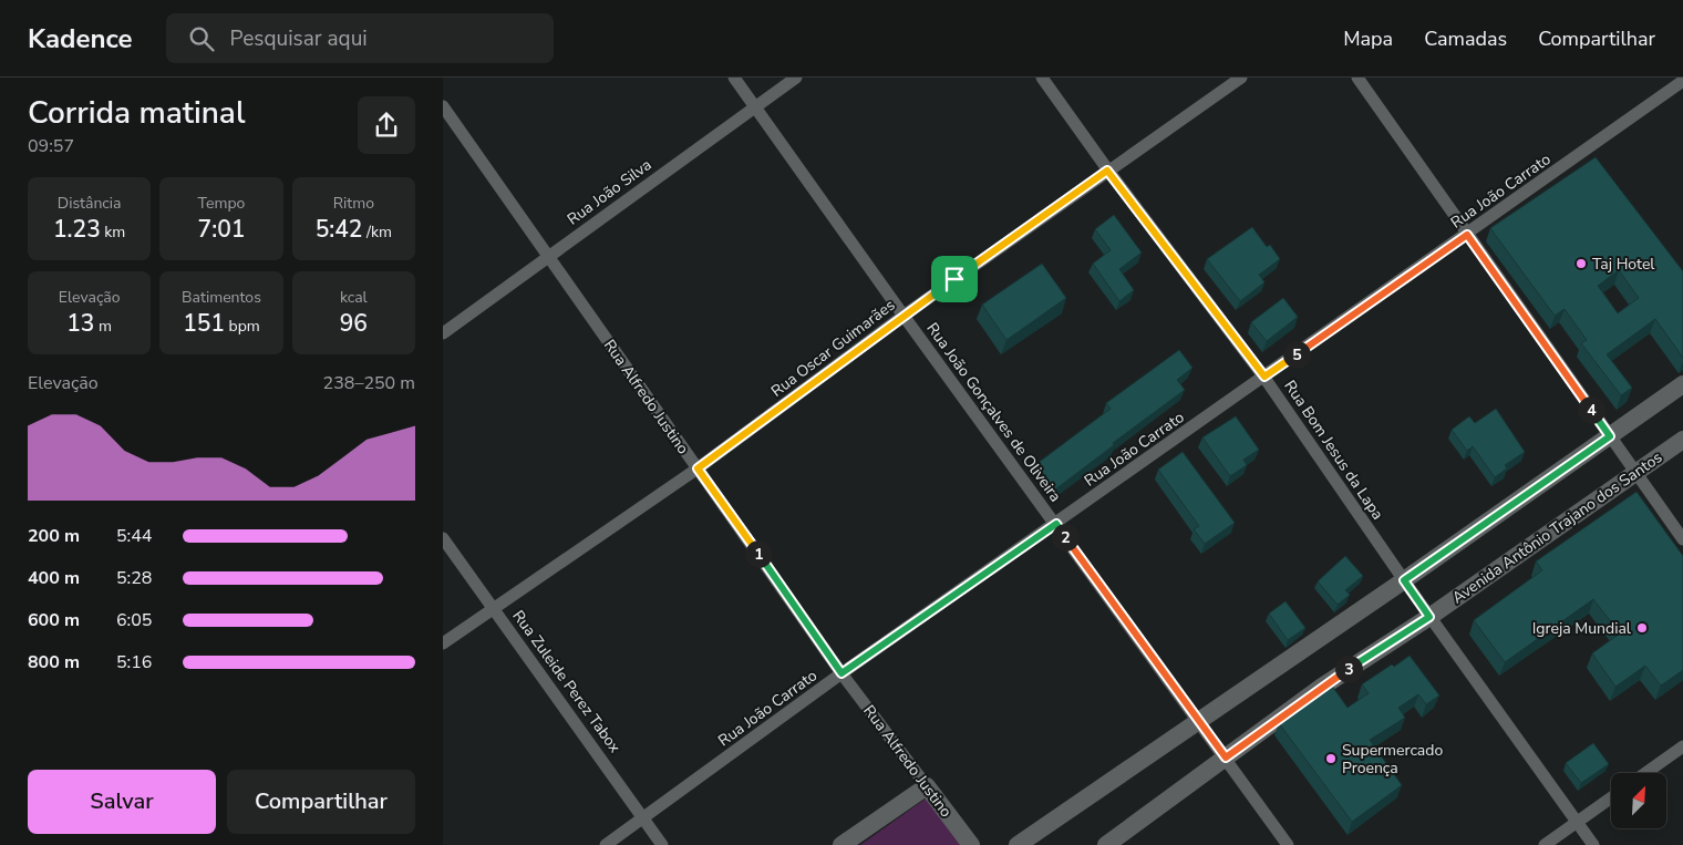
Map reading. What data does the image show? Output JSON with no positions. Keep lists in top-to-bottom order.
{
  "streets": {
    "main road": ["Rua Alfredo Justino", "Avenida Antônio Trajano dos Santos"],
    "street": [
      "Rua João Carrato",
      "Rua João Silva",
      "Rua Oscar Guimarães",
      "Rua João Gonçalves de Oliveira",
      "Rua Bom Jesus da Lapa",
      "Rua Zuleide Perez Tabox"
    ]
  },
  "crossings": [
    ["Rua João Carrato", "Rua Alfredo Justino"],
    ["Rua João Carrato", "Rua João Gonçalves de Oliveira"],
    ["Rua João Carrato", "Rua Bom Jesus da Lapa"],
    ["Rua João Carrato", "Rua Zuleide Perez Tabox"],
    ["Rua João Silva", "Rua Alfredo Justino"],
    ["Rua João Silva", "Rua João Gonçalves de Oliveira"],
    ["Rua Oscar Guimarães", "Rua Alfredo Justino"],
    ["Rua Oscar Guimarães", "Rua João Gonçalves de Oliveira"],
    ["Rua Oscar Guimarães", "Rua Bom Jesus da Lapa"],
    ["Rua Oscar Guimarães", "Rua Zuleide Perez Tabox"],
    ["Rua João Gonçalves de Oliveira", "Avenida Antônio Trajano dos Santos"],
    ["Rua Bom Jesus da Lapa", "Avenida Antônio Trajano dos Santos"]
  ],
  "places": ["Taj Hotel", "Igreja Mundial", "Supermercado Proença"],
  "north": "top right",
  "page": {
    "header": "Kadence",
    "search": "Pesquisar aqui",
    "nav": ["Mapa", "Camadas", "Compartilhar"],
    "heading": ["Corrida matinal", "09:57"],
    "stats": [
      ["Distância", "1.23 km"],
      ["Tempo", "7:01"],
      ["Ritmo", "5:42 /km"],
      ["Elevação", "13 m"],
      ["Batimentos", "151 bpm"],
      ["kcal", "96"]
    ],
    "pins": [
      "5",
      "4",
      "2",
      "1",
      "3"
    ],
    "chart": ["Elevação", "238–250 m"],
    "list": [
      {
        "name": "200 m",
        "note": "5:44"
      },
      {
        "name": "400 m",
        "note": "5:28"
      },
      {
        "name": "600 m",
        "note": "6:05"
      },
      {
        "name": "800 m",
        "note": "5:16"
      }
    ],
    "buttons": ["Salvar", "Compartilhar"]
  }
}
